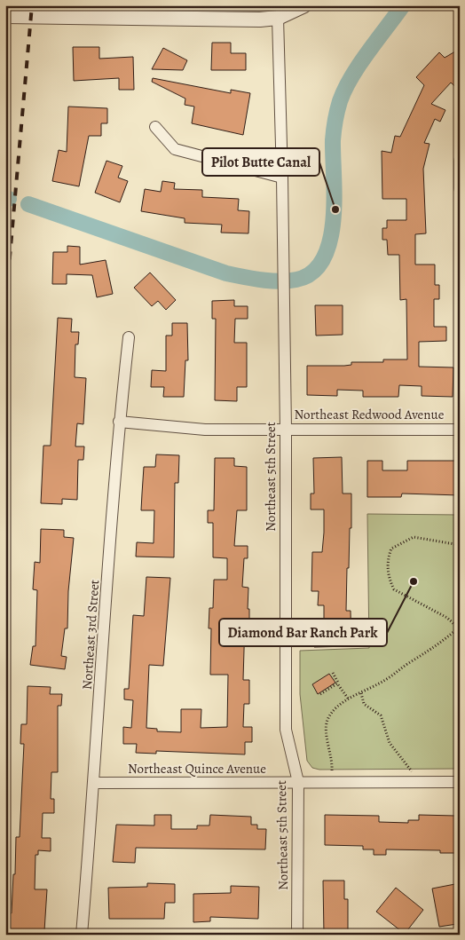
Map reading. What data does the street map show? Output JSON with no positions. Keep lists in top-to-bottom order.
{
  "streets": {
    "street": [
      "Northeast Redwood Avenue",
      "Northeast 5th Street",
      "Northeast 3rd Street",
      "Northeast Quince Avenue"
    ]
  },
  "crossings": [
    ["Northeast Redwood Avenue", "Northeast 5th Street"],
    ["Northeast Redwood Avenue", "Northeast 3rd Street"],
    ["Northeast 5th Street", "Northeast Quince Avenue"],
    ["Northeast 3rd Street", "Northeast Quince Avenue"]
  ],
  "places": ["Pilot Butte Canal", "Diamond Bar Ranch Park"]
}
